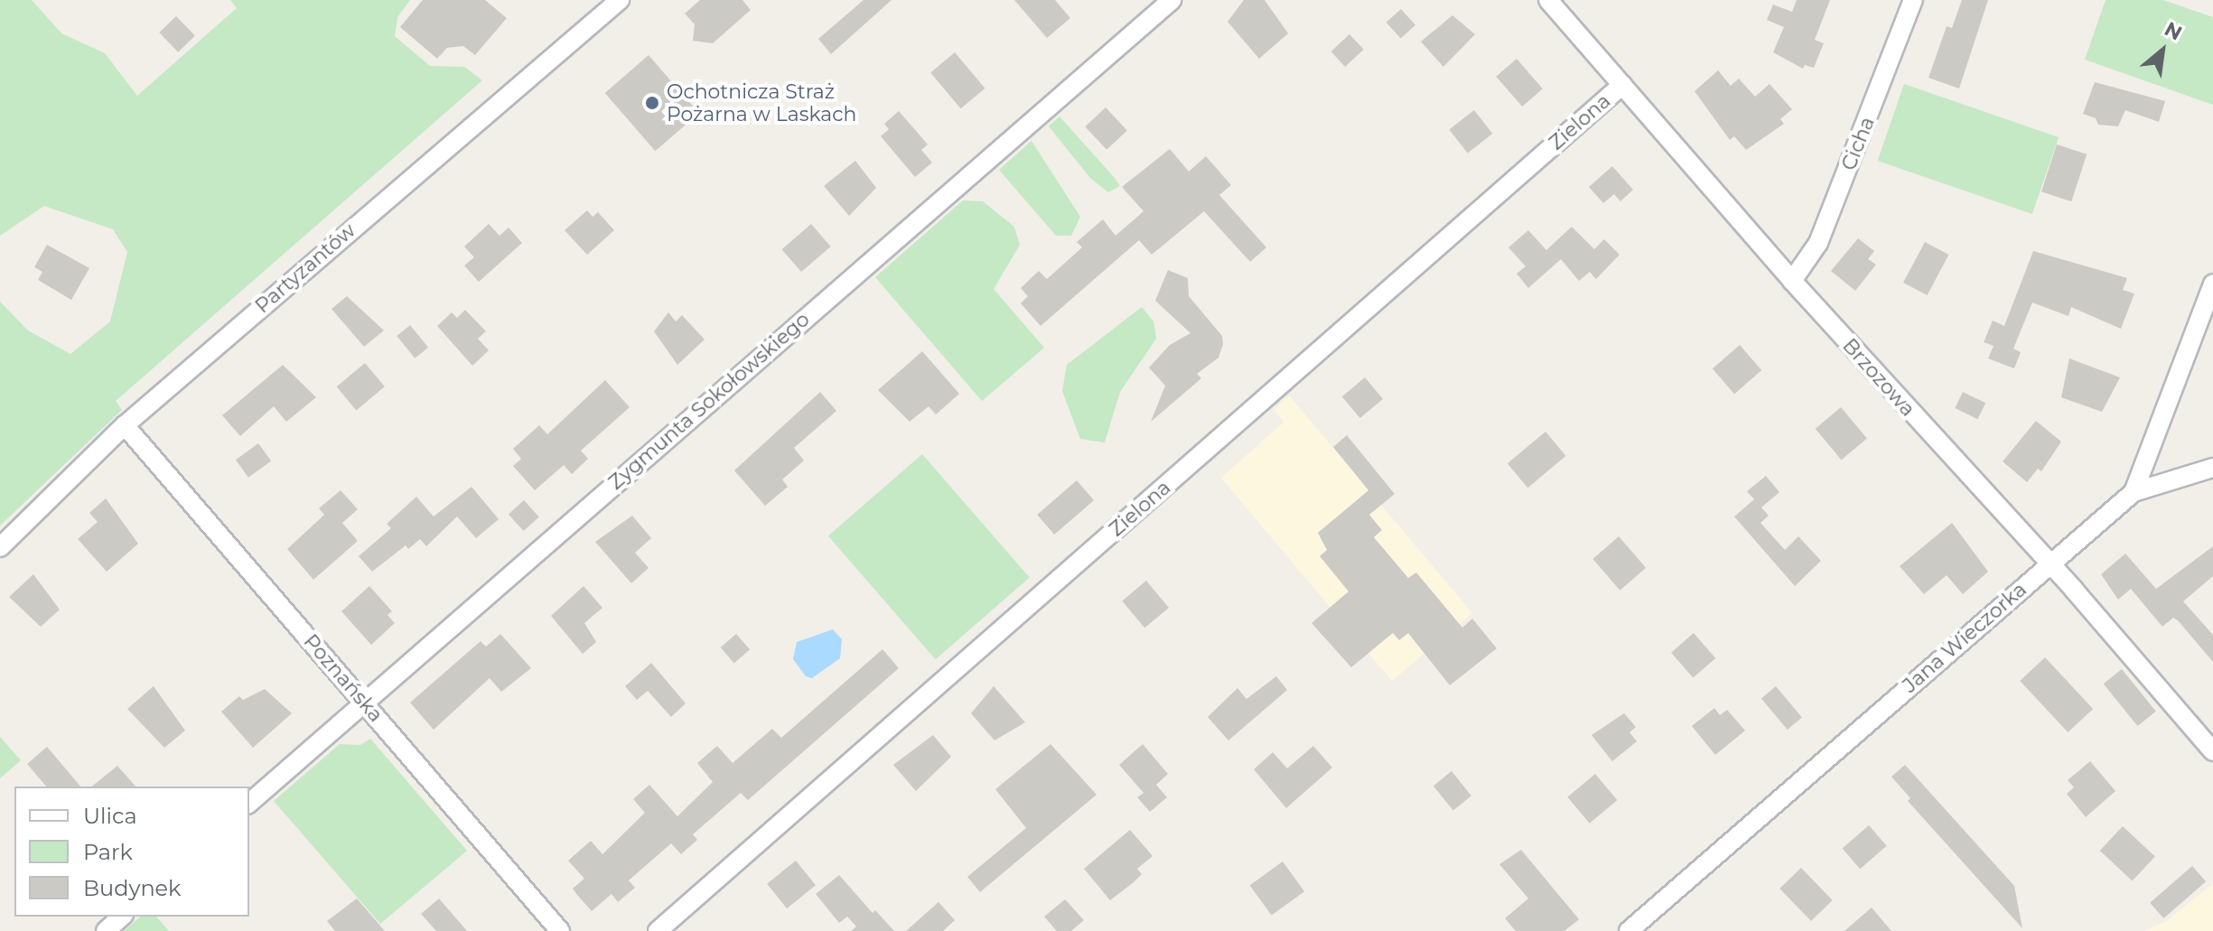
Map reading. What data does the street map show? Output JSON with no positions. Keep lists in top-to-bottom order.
{
  "streets": {
    "street": [
      "Zielona",
      "Cicha",
      "Partyzantów",
      "Brzozowa",
      "Zygmunta Sokołowskiego",
      "Jana Wieczorka",
      "Poznańska"
    ]
  },
  "crossings": [
    ["Zielona", "Brzozowa"],
    ["Cicha", "Brzozowa"],
    ["Partyzantów", "Poznańska"],
    ["Brzozowa", "Jana Wieczorka"],
    ["Zygmunta Sokołowskiego", "Poznańska"]
  ],
  "places": ["Ochotnicza Straż Pożarna w Laskach"],
  "legend": ["Ulica", "Park", "Budynek"],
  "north": "top right"
}
